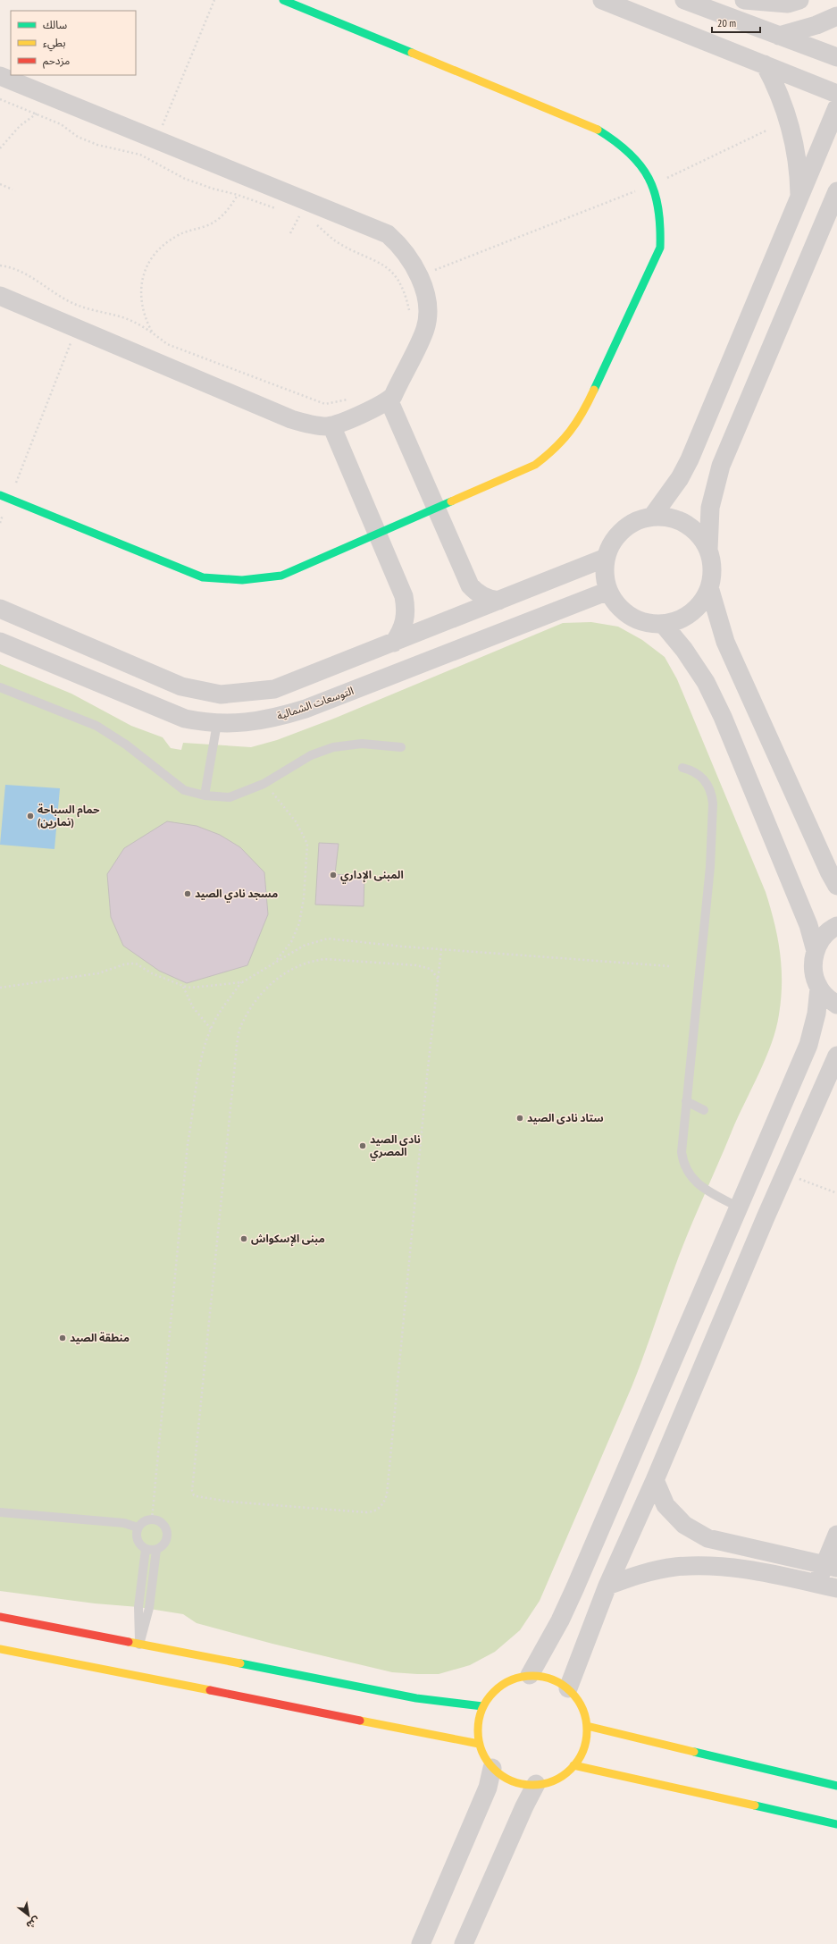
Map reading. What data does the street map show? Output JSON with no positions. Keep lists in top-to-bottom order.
{
  "streets": {
    "street": ["التوسعات الشمالية"]
  },
  "places": [
    "حمام السباحة (تمارين)",
    "المبنى الإداري",
    "مسجد نادي الصيد",
    "ستاد نادى الصيد",
    "نادى الصيد المصري",
    "مبنى الإسكواش",
    "منطقة الصيد"
  ],
  "legend": ["سالك", "بطيء", "مزدحم"],
  "scale_bar": "20 m",
  "north": "bottom right"
}
